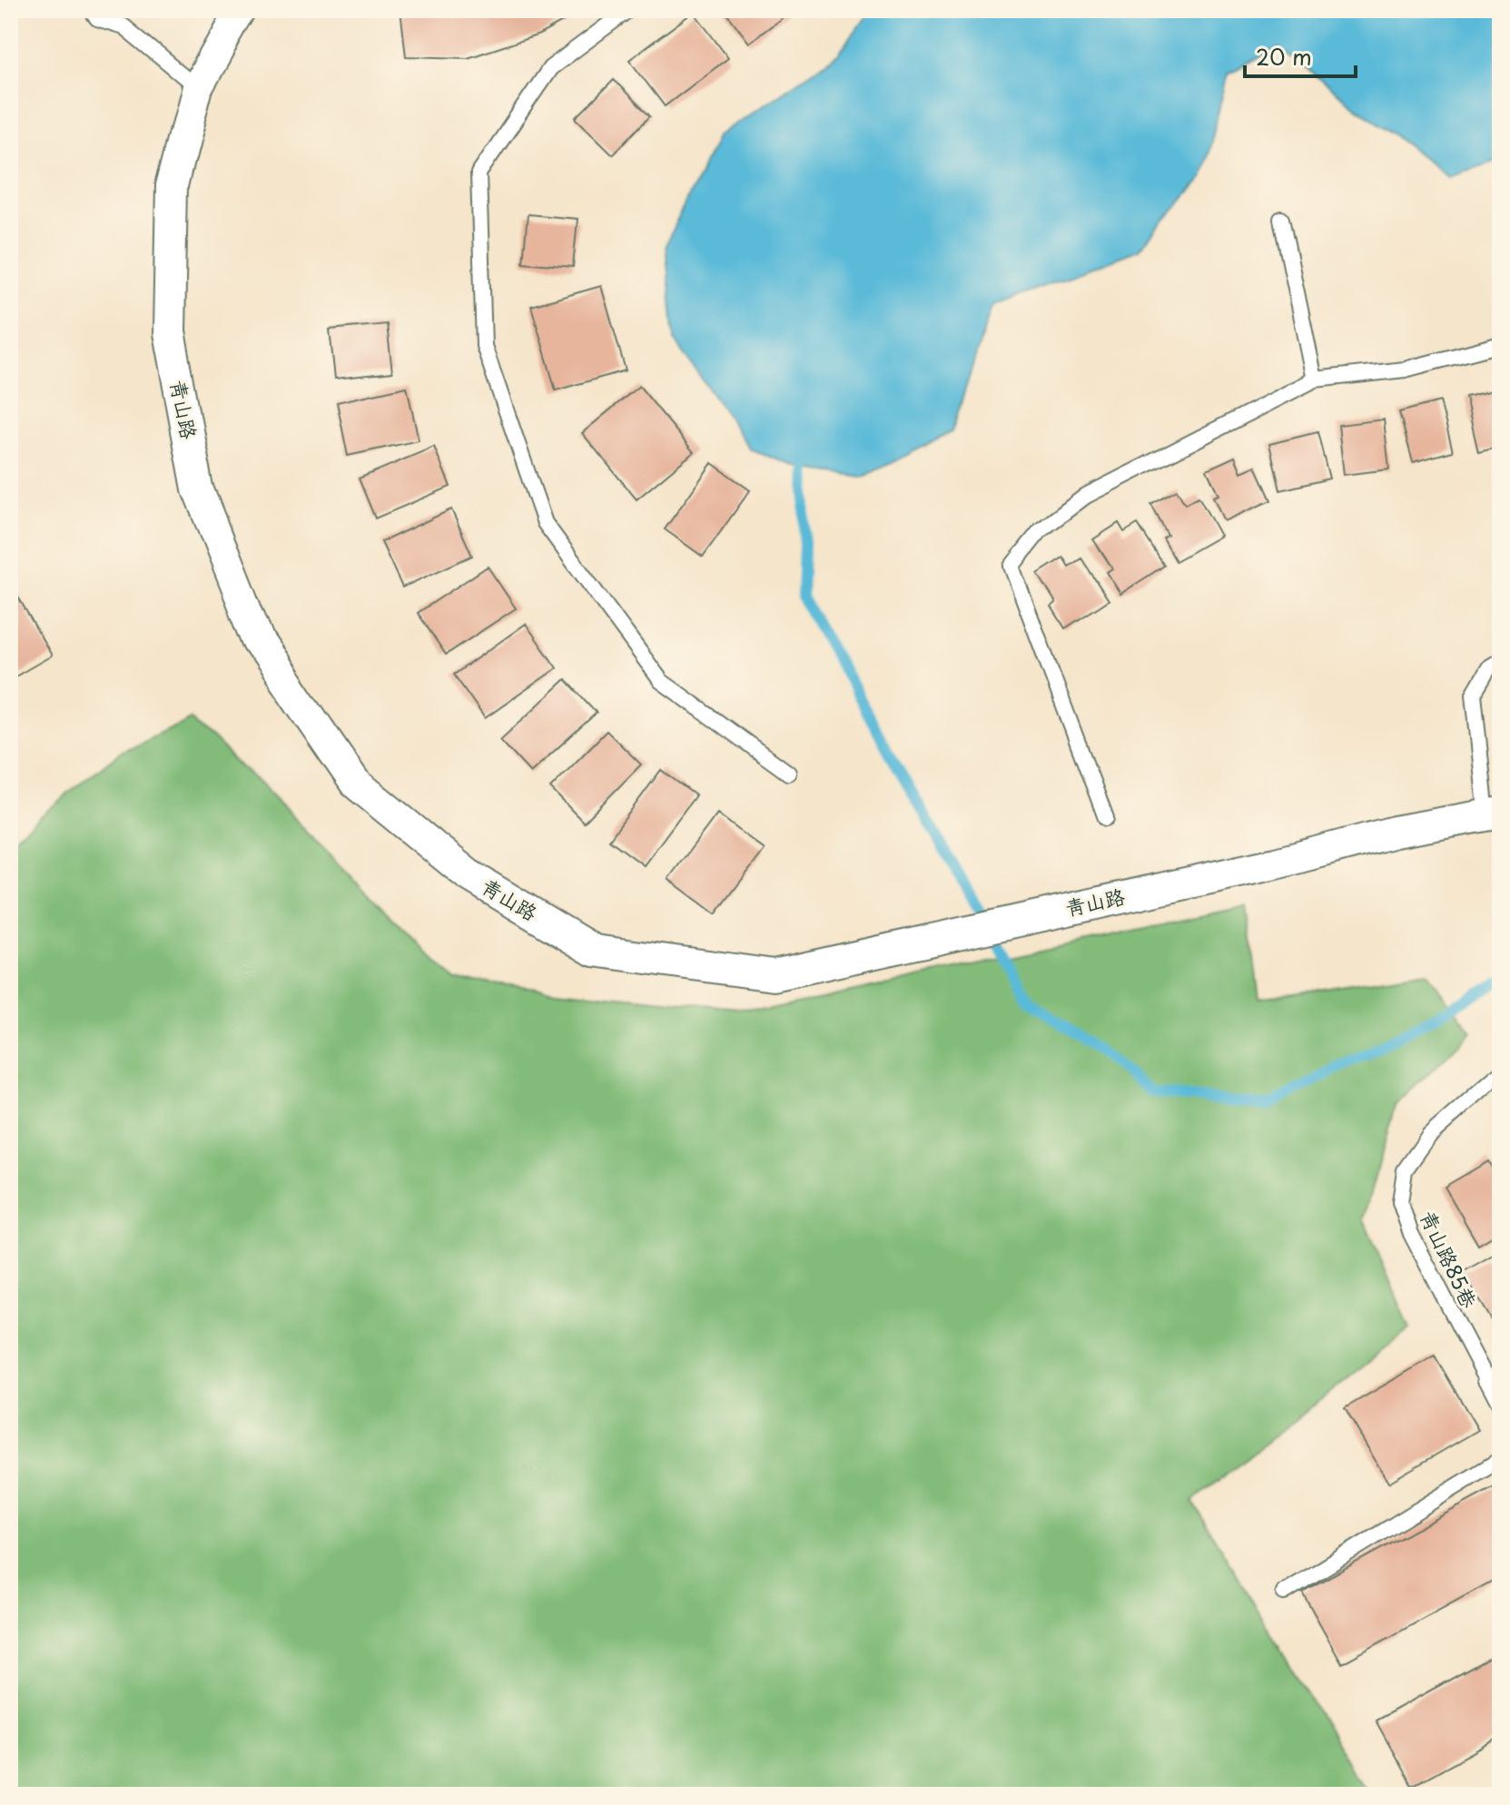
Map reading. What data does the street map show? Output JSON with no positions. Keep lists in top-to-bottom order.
{
  "streets": {
    "street": ["青山路"],
    "lane": ["青山路85巷"]
  },
  "scale_bar": "20 m"
}
